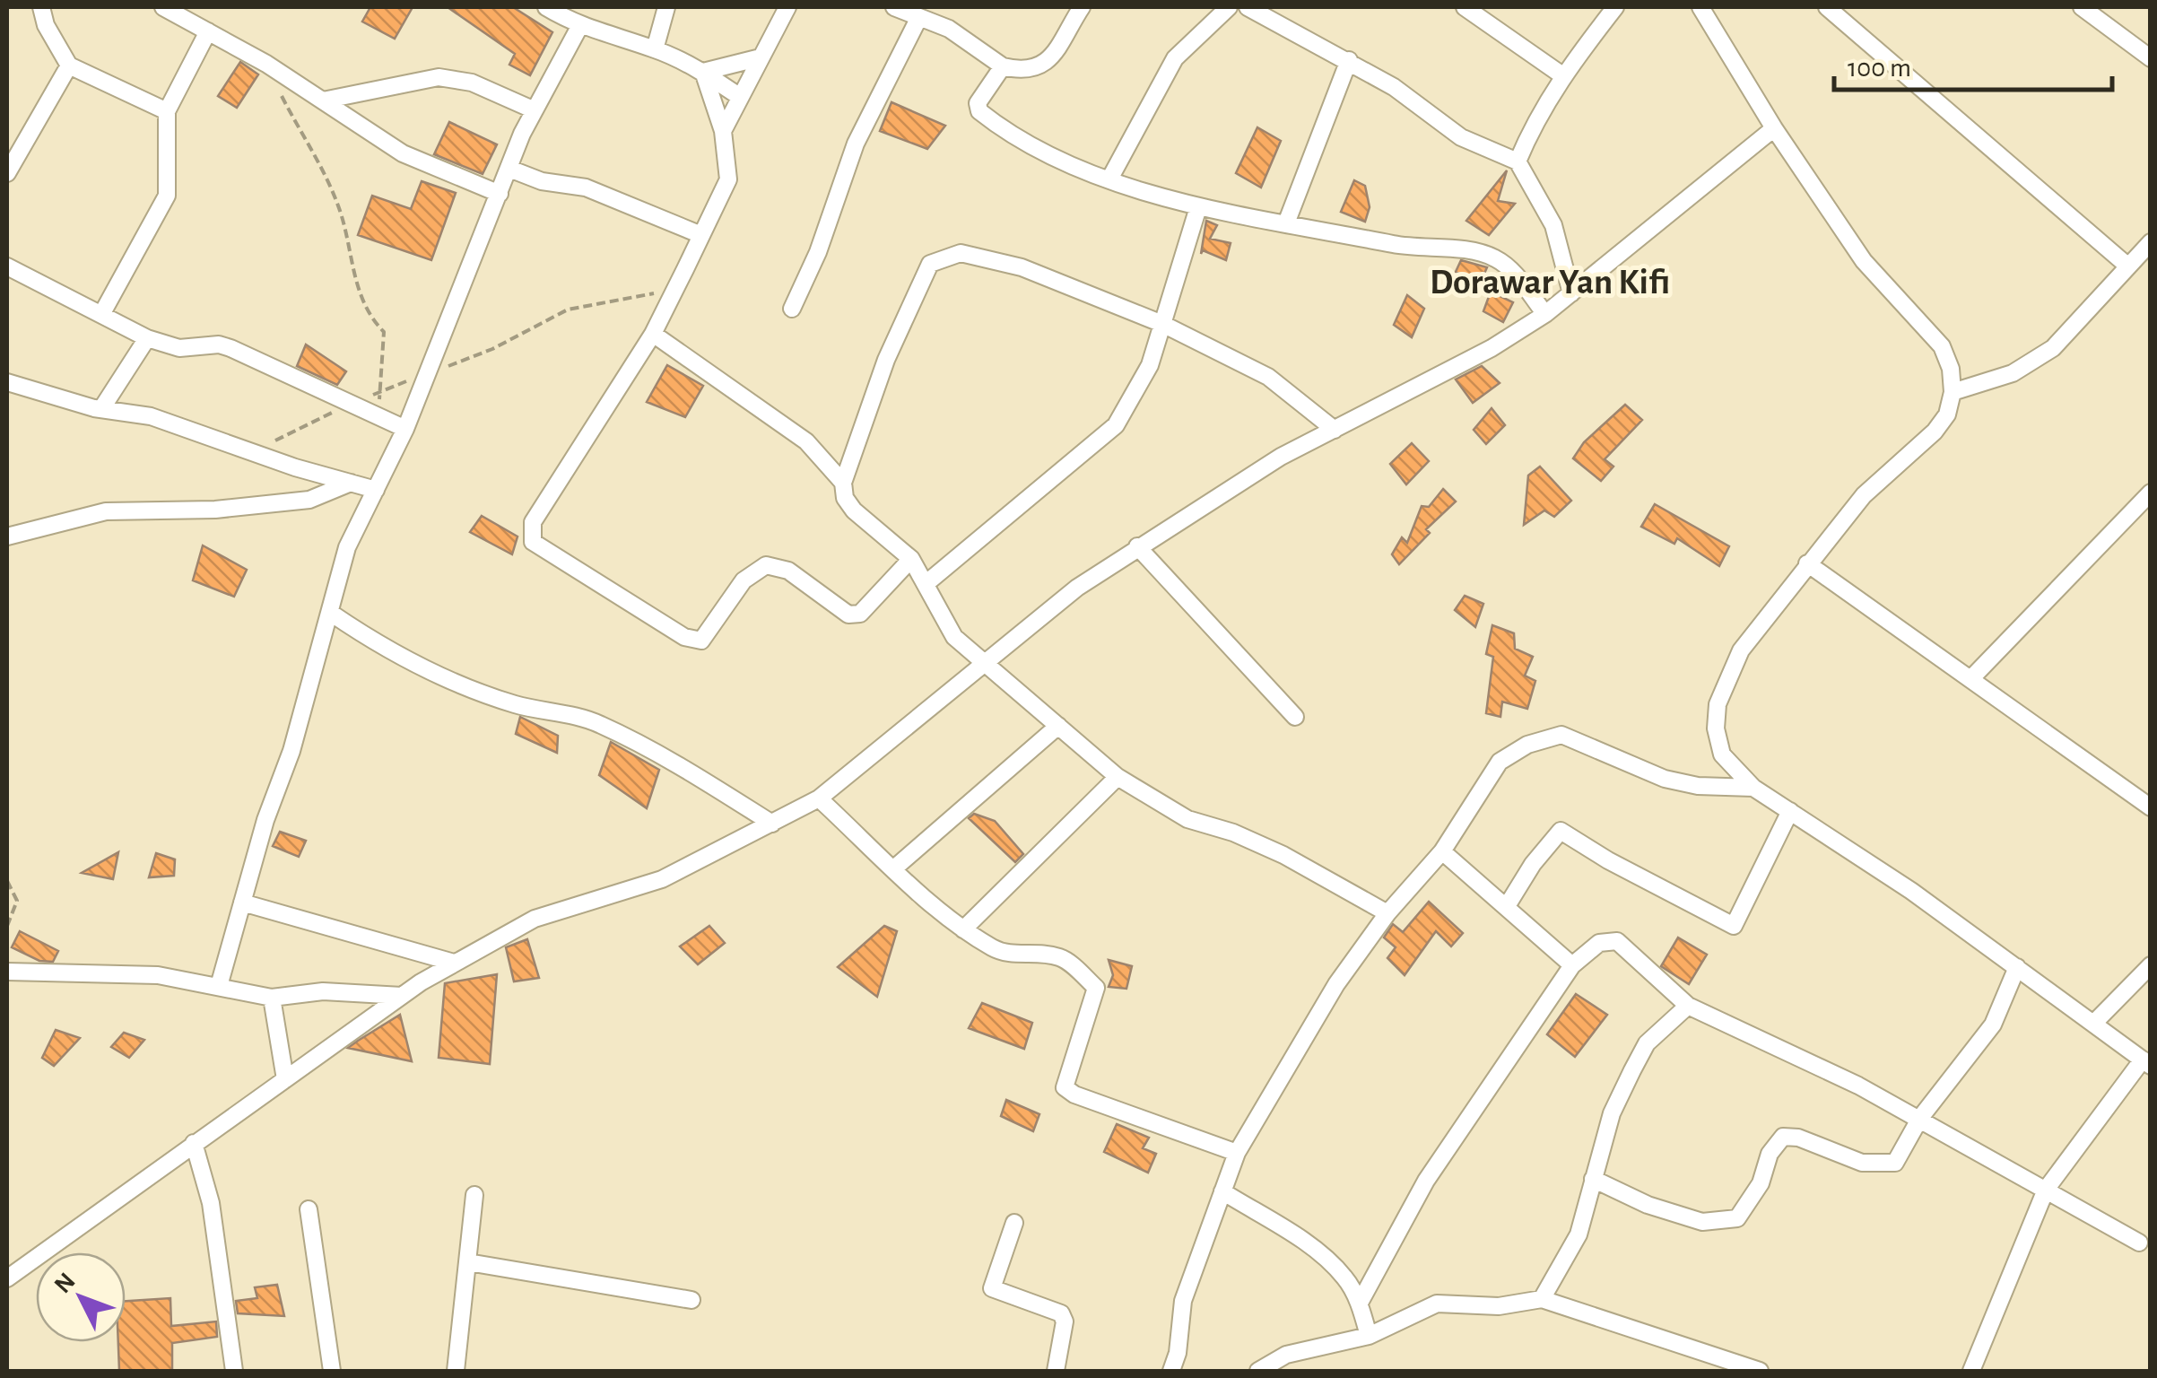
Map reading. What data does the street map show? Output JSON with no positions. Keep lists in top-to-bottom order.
{
  "districts": ["Dorawar Yan Kifi"],
  "scale_bar": "100 m",
  "north": "top left"
}
